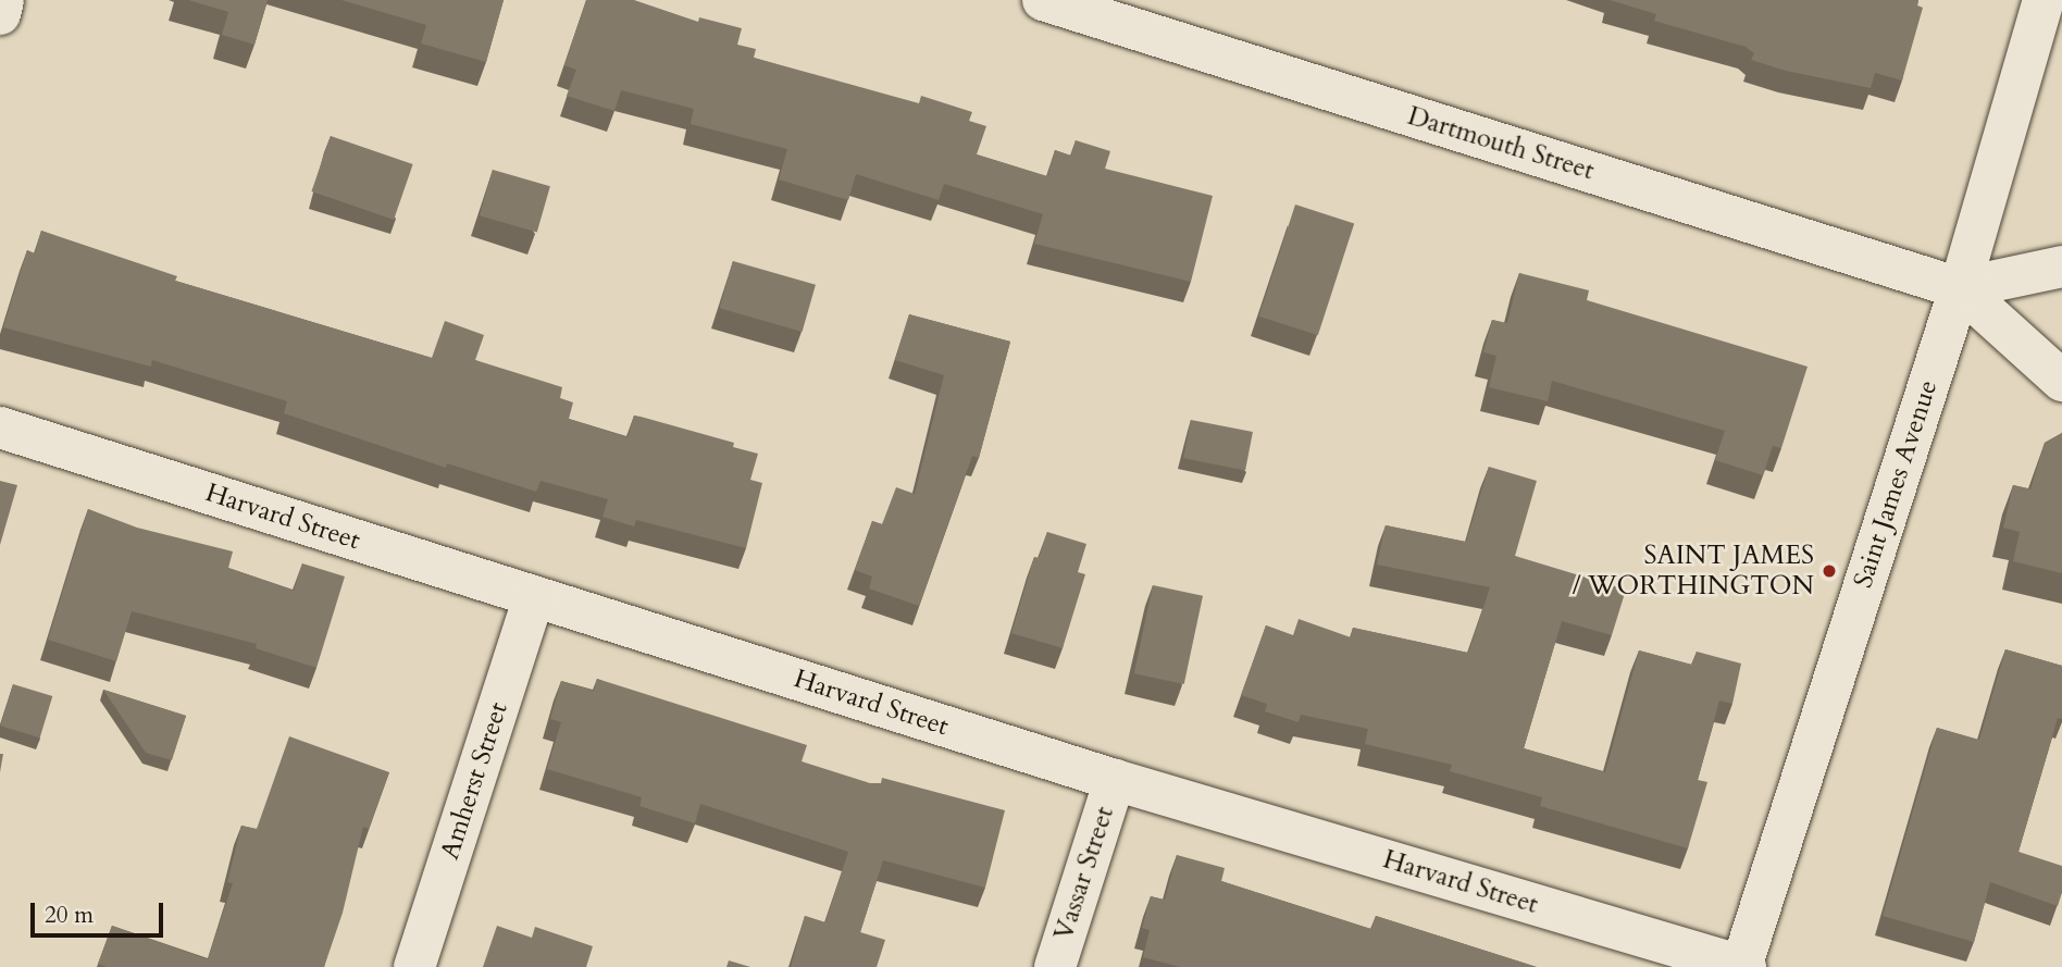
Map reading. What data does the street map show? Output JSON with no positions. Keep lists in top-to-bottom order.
{
  "streets": {
    "street": [
      "Dartmouth Street",
      "Saint James Avenue",
      "Harvard Street",
      "Amherst Street",
      "Vassar Street"
    ]
  },
  "crossings": [
    ["Dartmouth Street", "Saint James Avenue"],
    ["Saint James Avenue", "Harvard Street"],
    ["Harvard Street", "Amherst Street"],
    ["Harvard Street", "Vassar Street"]
  ],
  "places": ["SAINT JAMES / WORTHINGTON"],
  "scale_bar": "20 m"
}
